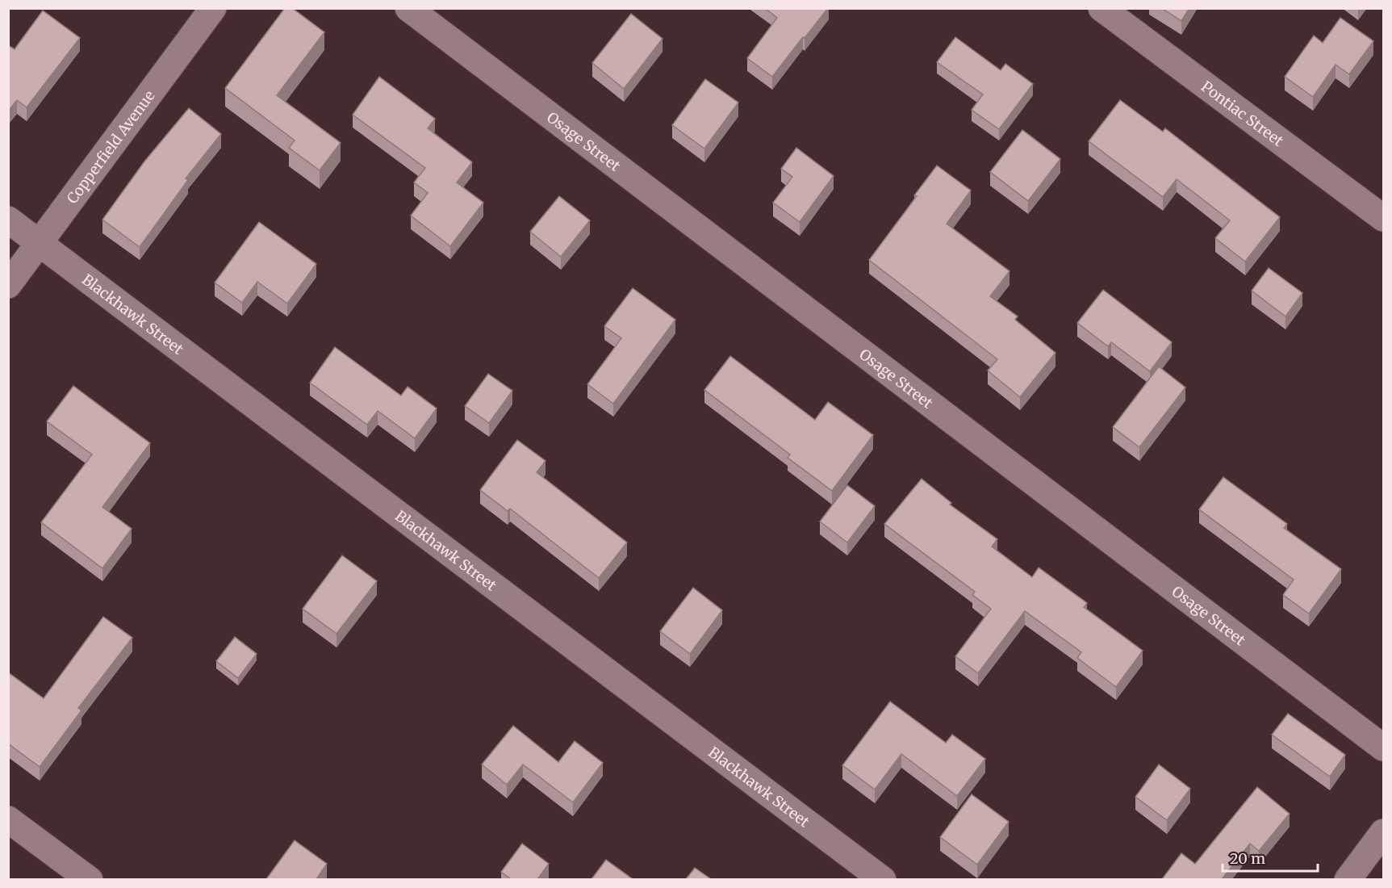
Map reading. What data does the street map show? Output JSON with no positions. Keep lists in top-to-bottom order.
{
  "streets": {
    "street": [
      "Pontiac Street",
      "Osage Street",
      "Copperfield Avenue",
      "Blackhawk Street"
    ]
  },
  "crossings": [
    ["Copperfield Avenue", "Blackhawk Street"]
  ],
  "scale_bar": "20 m"
}
